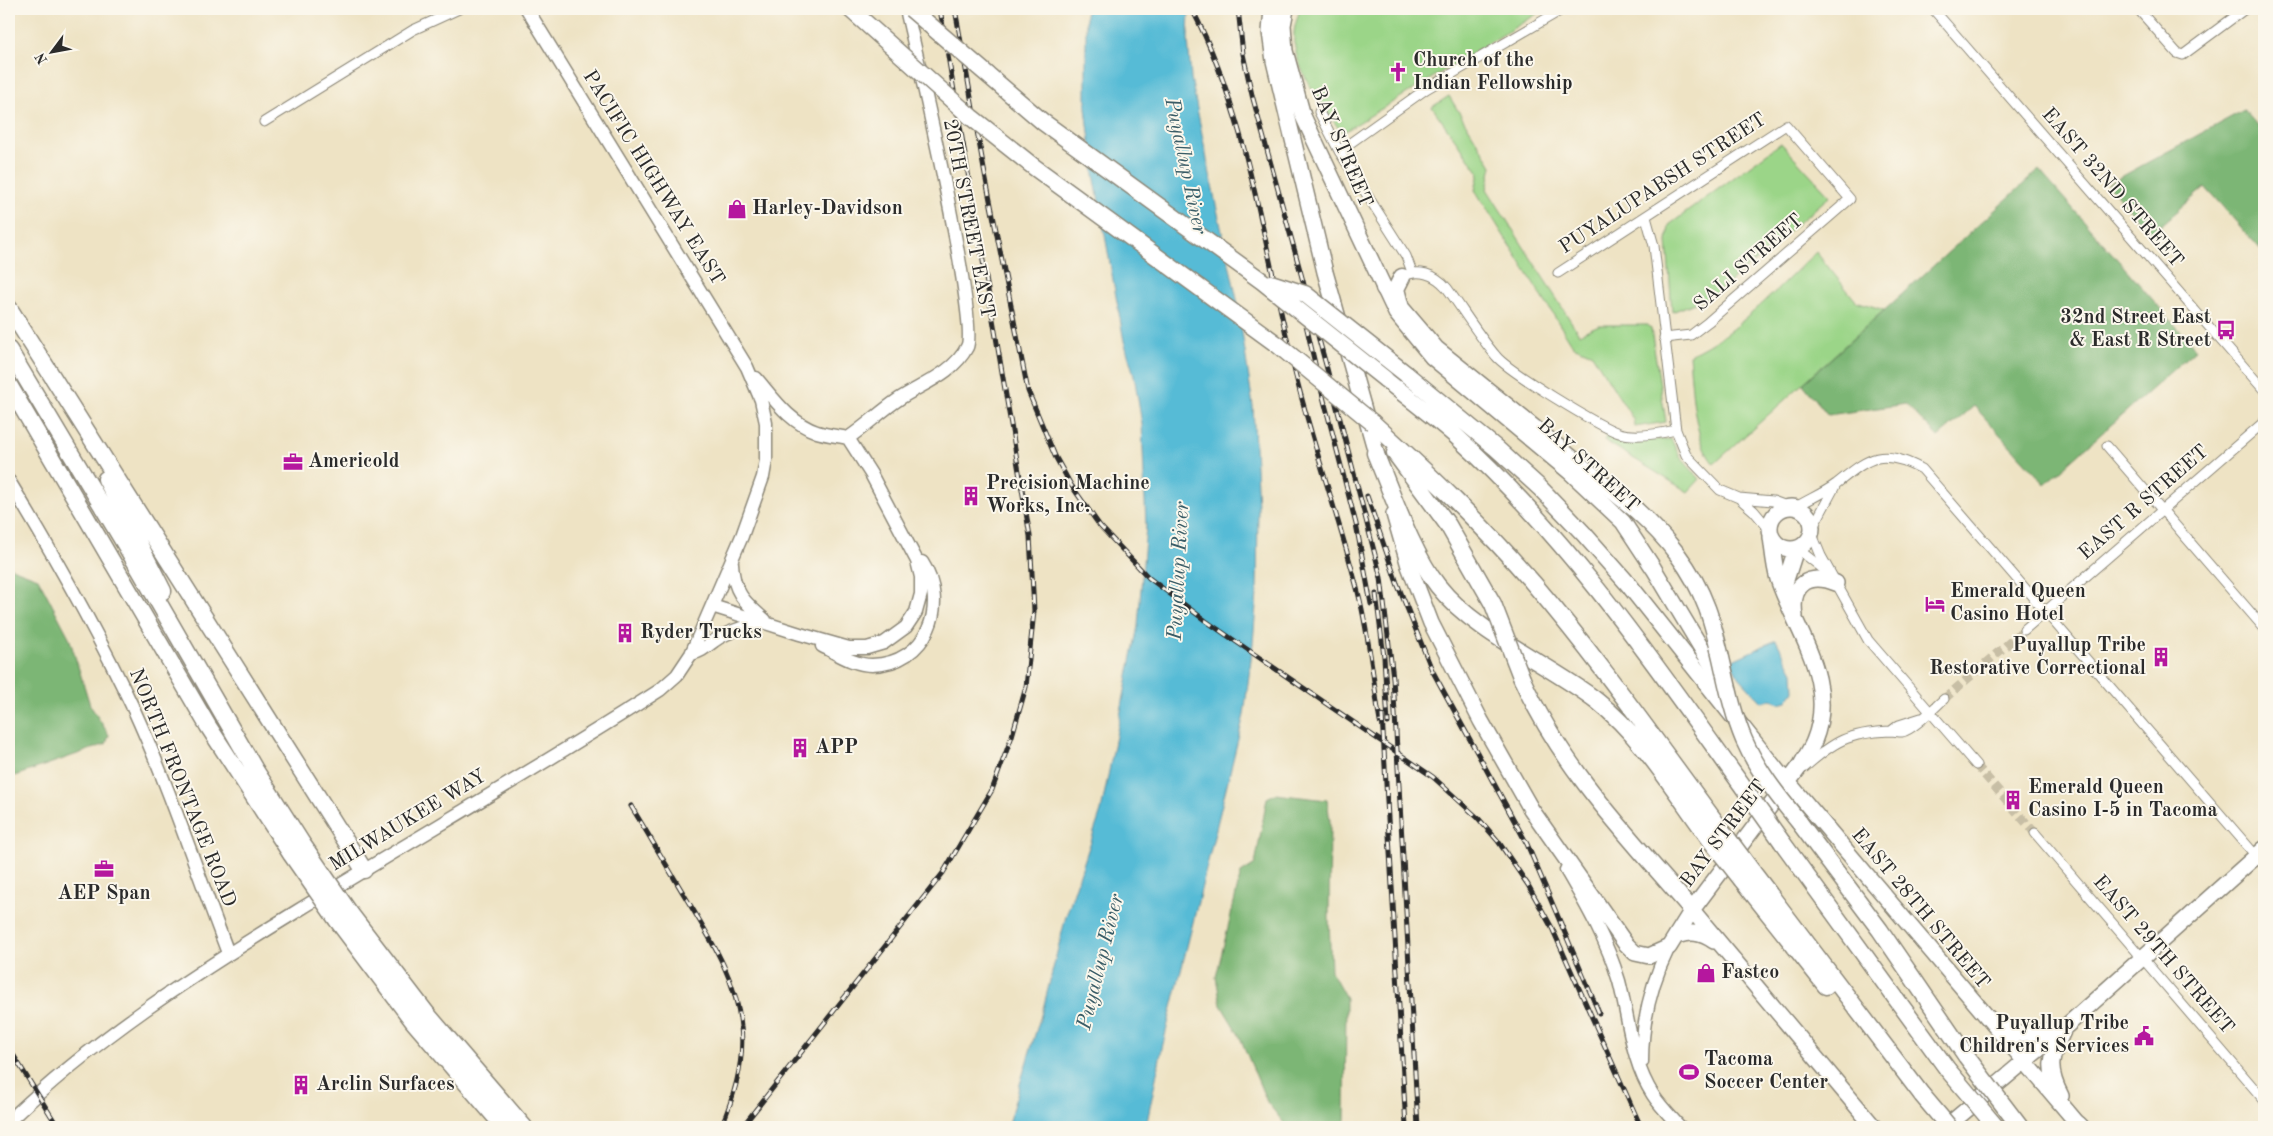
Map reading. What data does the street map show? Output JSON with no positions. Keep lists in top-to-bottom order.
{
  "streets": {
    "main road": ["BAY STREET", "EAST 28TH STREET"],
    "street": [
      "PACIFIC HIGHWAY EAST",
      "PUYALUPABSH STREET",
      "EAST 32ND STREET",
      "20TH STREET EAST",
      "SALI STREET",
      "EAST R STREET",
      "NORTH FRONTAGE ROAD",
      "MILWAUKEE WAY",
      "EAST 29TH STREET"
    ]
  },
  "crossings": [
    ["BAY STREET", "EAST 28TH STREET"],
    ["PACIFIC HIGHWAY EAST", "MILWAUKEE WAY"],
    ["PUYALUPABSH STREET", "SALI STREET"],
    ["NORTH FRONTAGE ROAD", "MILWAUKEE WAY"]
  ],
  "water": ["Puyallup River"],
  "places": {
    "church": ["Church of the Indian Fellowship"],
    "shop": ["Harley-Davidson", "Fastco"],
    "bus stop": ["32nd Street East & East R Street"],
    "office": ["Americold", "AEP Span"],
    "building": [
      "Precision Machine Works, Inc.",
      "Ryder Trucks",
      "Puyallup Tribe Restorative Correctional",
      "APP",
      "Emerald Queen Casino I-5 in Tacoma",
      "Arclin Surfaces"
    ],
    "hotel": ["Emerald Queen Casino Hotel"],
    "public building": ["Puyallup Tribe Children's Services"],
    "sports": ["Tacoma Soccer Center"]
  },
  "north": "bottom left"
}
